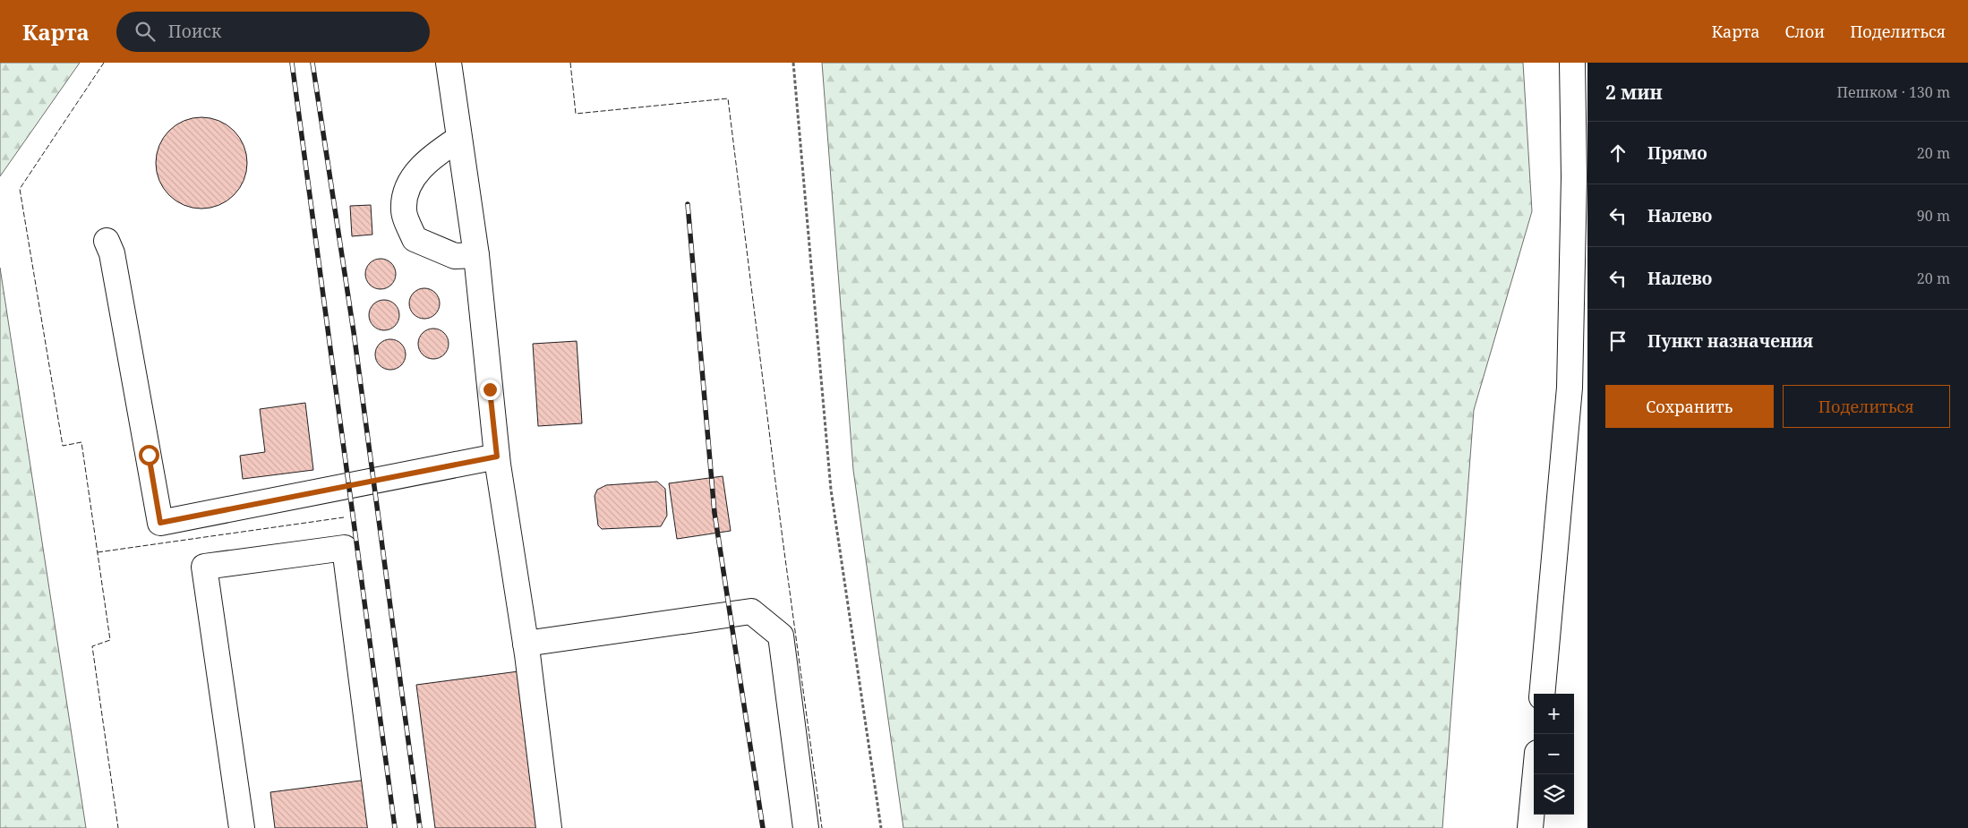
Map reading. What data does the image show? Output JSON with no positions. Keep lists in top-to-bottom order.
{
  "page": {
    "header": "Карта",
    "search": "Поиск",
    "nav": ["Карта", "Слои", "Поделиться"],
    "heading": ["2 мин", "Пешком · 130 m"],
    "list": [
      ["Прямо", "20 m"],
      ["Налево", "90 m"],
      ["Налево", "20 m"],
      "Пункт назначения"
    ],
    "buttons": ["Сохранить", "Поделиться"],
    "map_buttons": ["+", "−"]
  }
}
